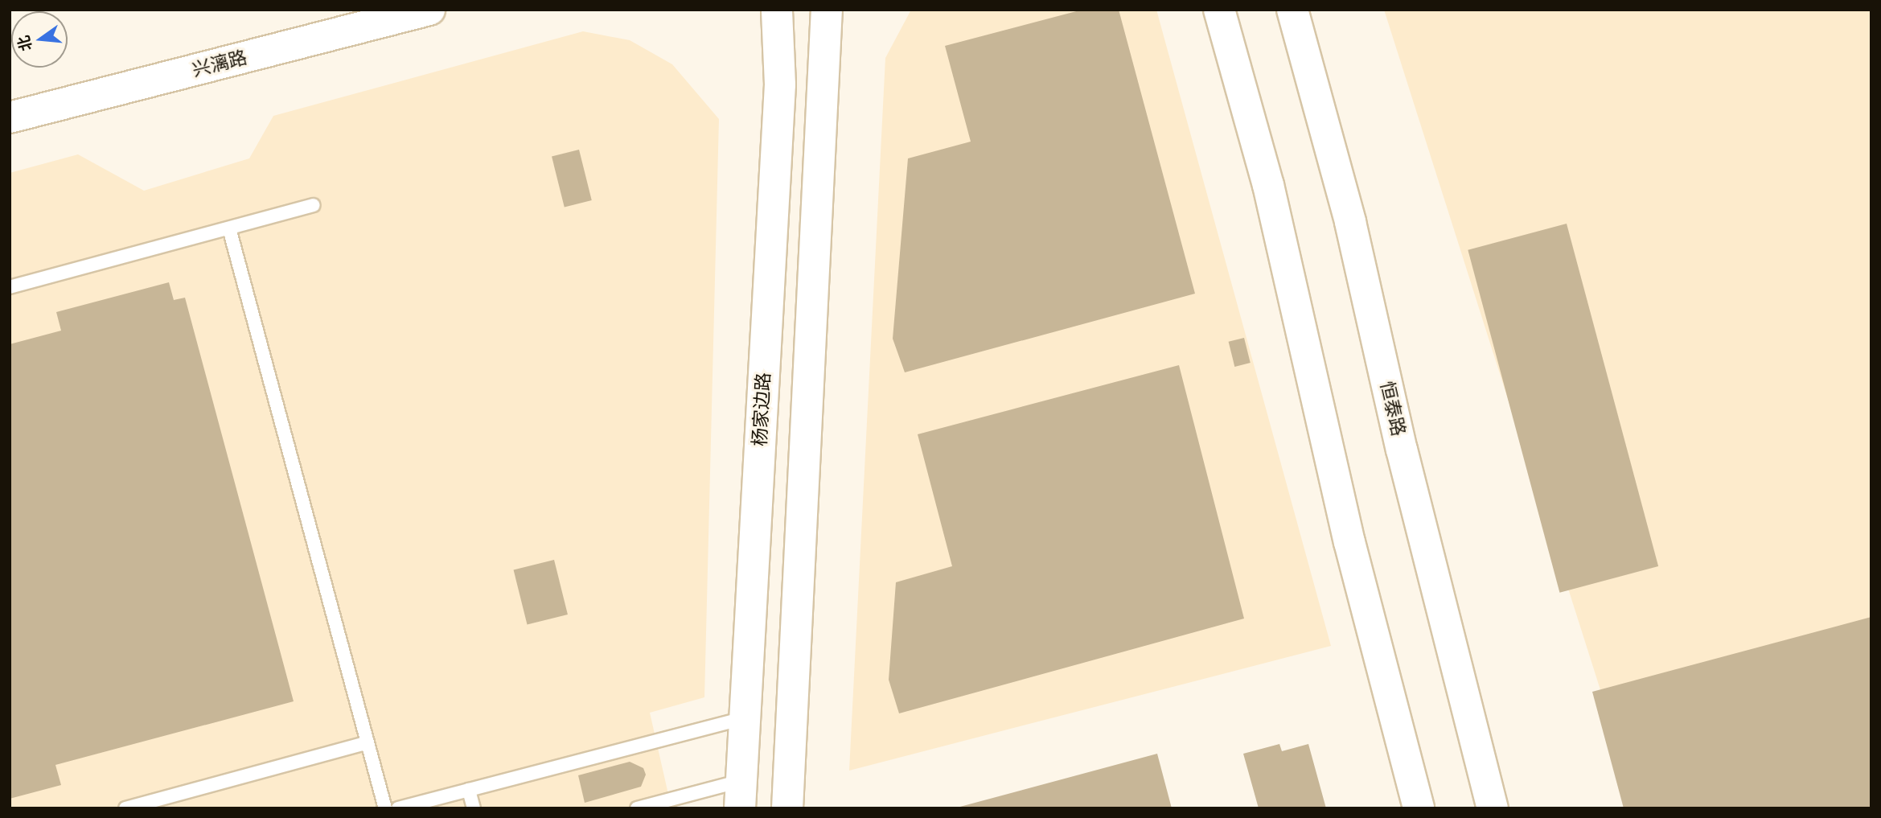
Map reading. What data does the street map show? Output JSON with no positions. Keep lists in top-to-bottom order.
{
  "streets": {
    "street": ["兴漓路", "恒泰路", "杨家边路"]
  },
  "north": "left"
}
